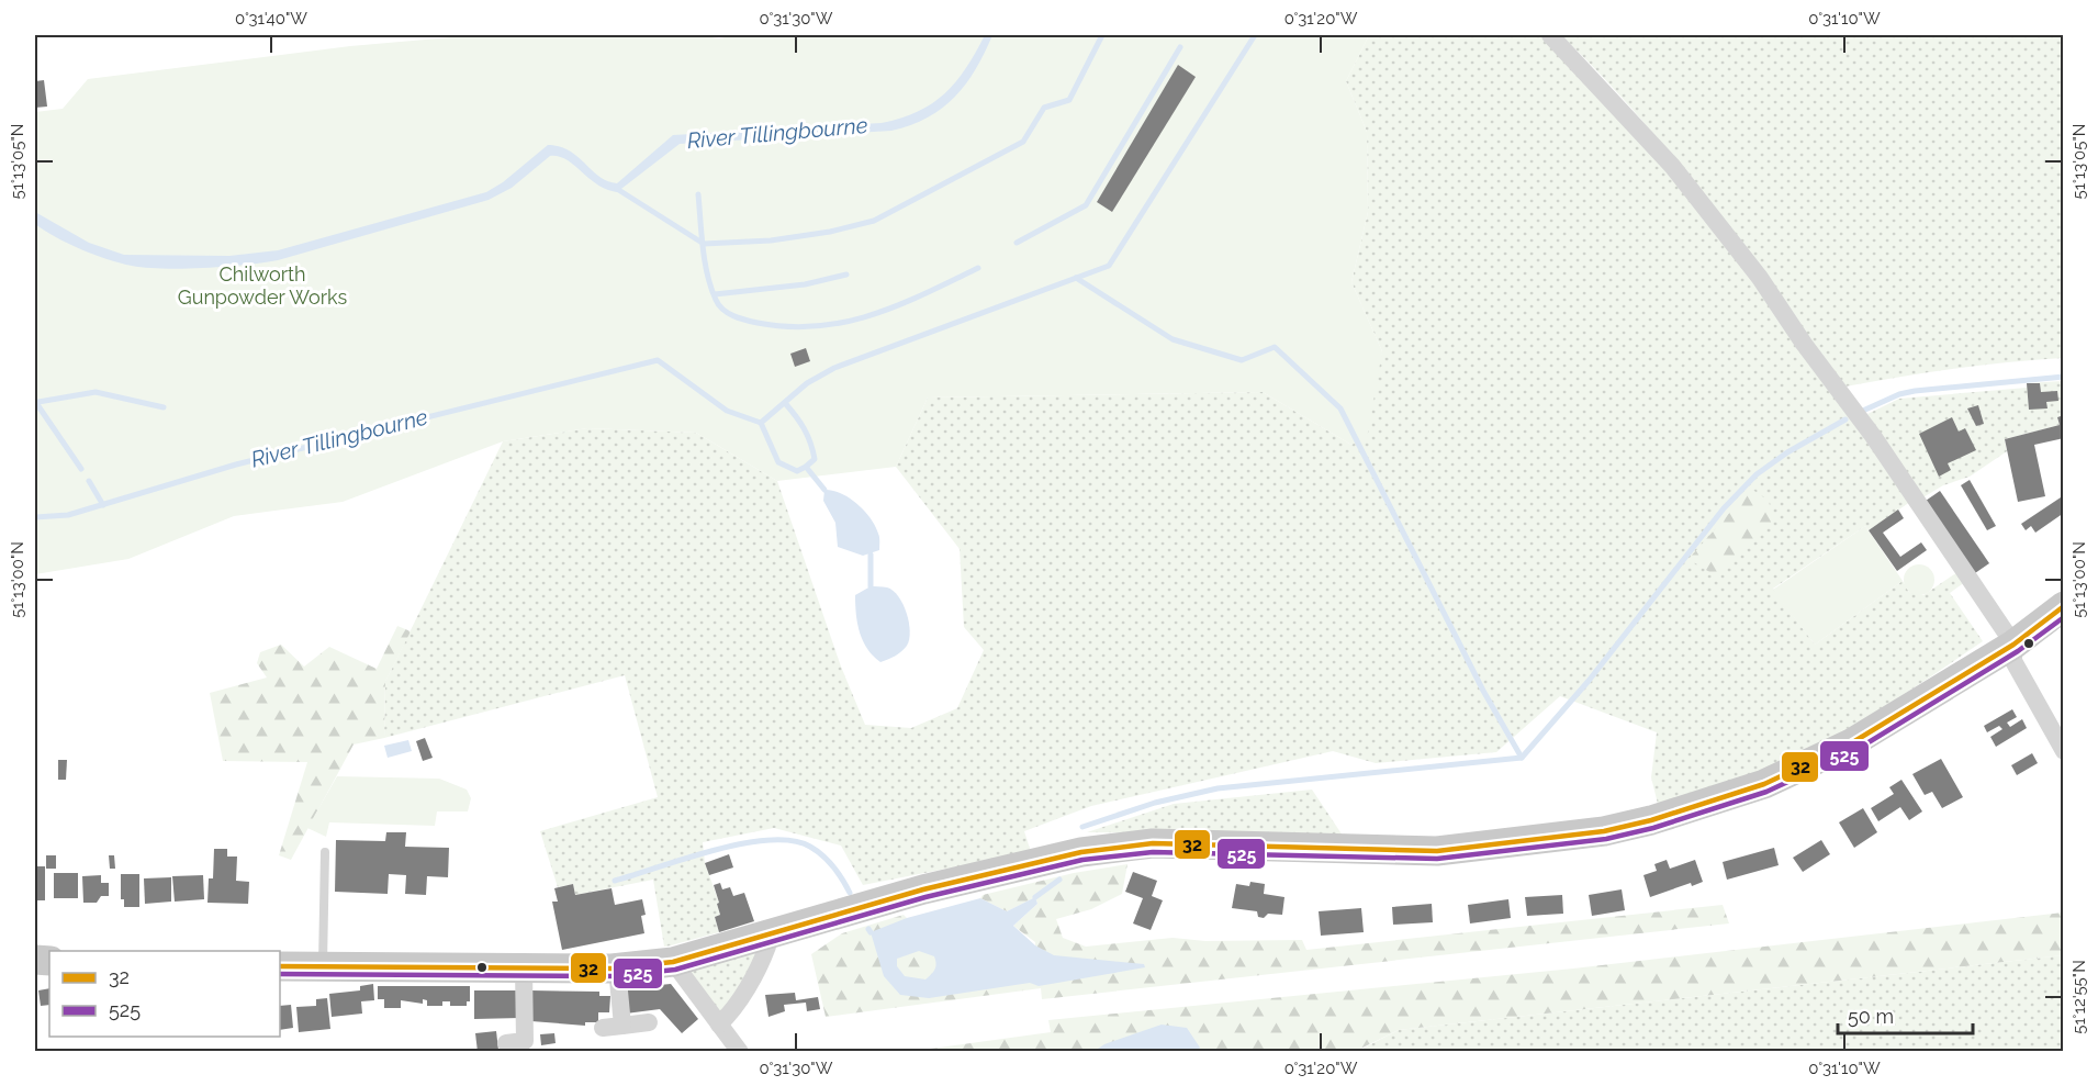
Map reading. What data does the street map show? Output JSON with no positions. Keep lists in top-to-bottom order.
{
  "water": ["River Tillingbourne"],
  "parks": ["Chilworth Gunpowder Works"],
  "lines": ["transit line 32", "transit line 525"],
  "legend": ["32", "525"],
  "scale_bar": "50 m",
  "coordinates": [
    "0°31'40\"W",
    "0°31'30\"W",
    "0°31'20\"W",
    "0°31'10\"W",
    "51°13'05\"N",
    "51°13'00\"N",
    "51°12'55\"N"
  ]
}
